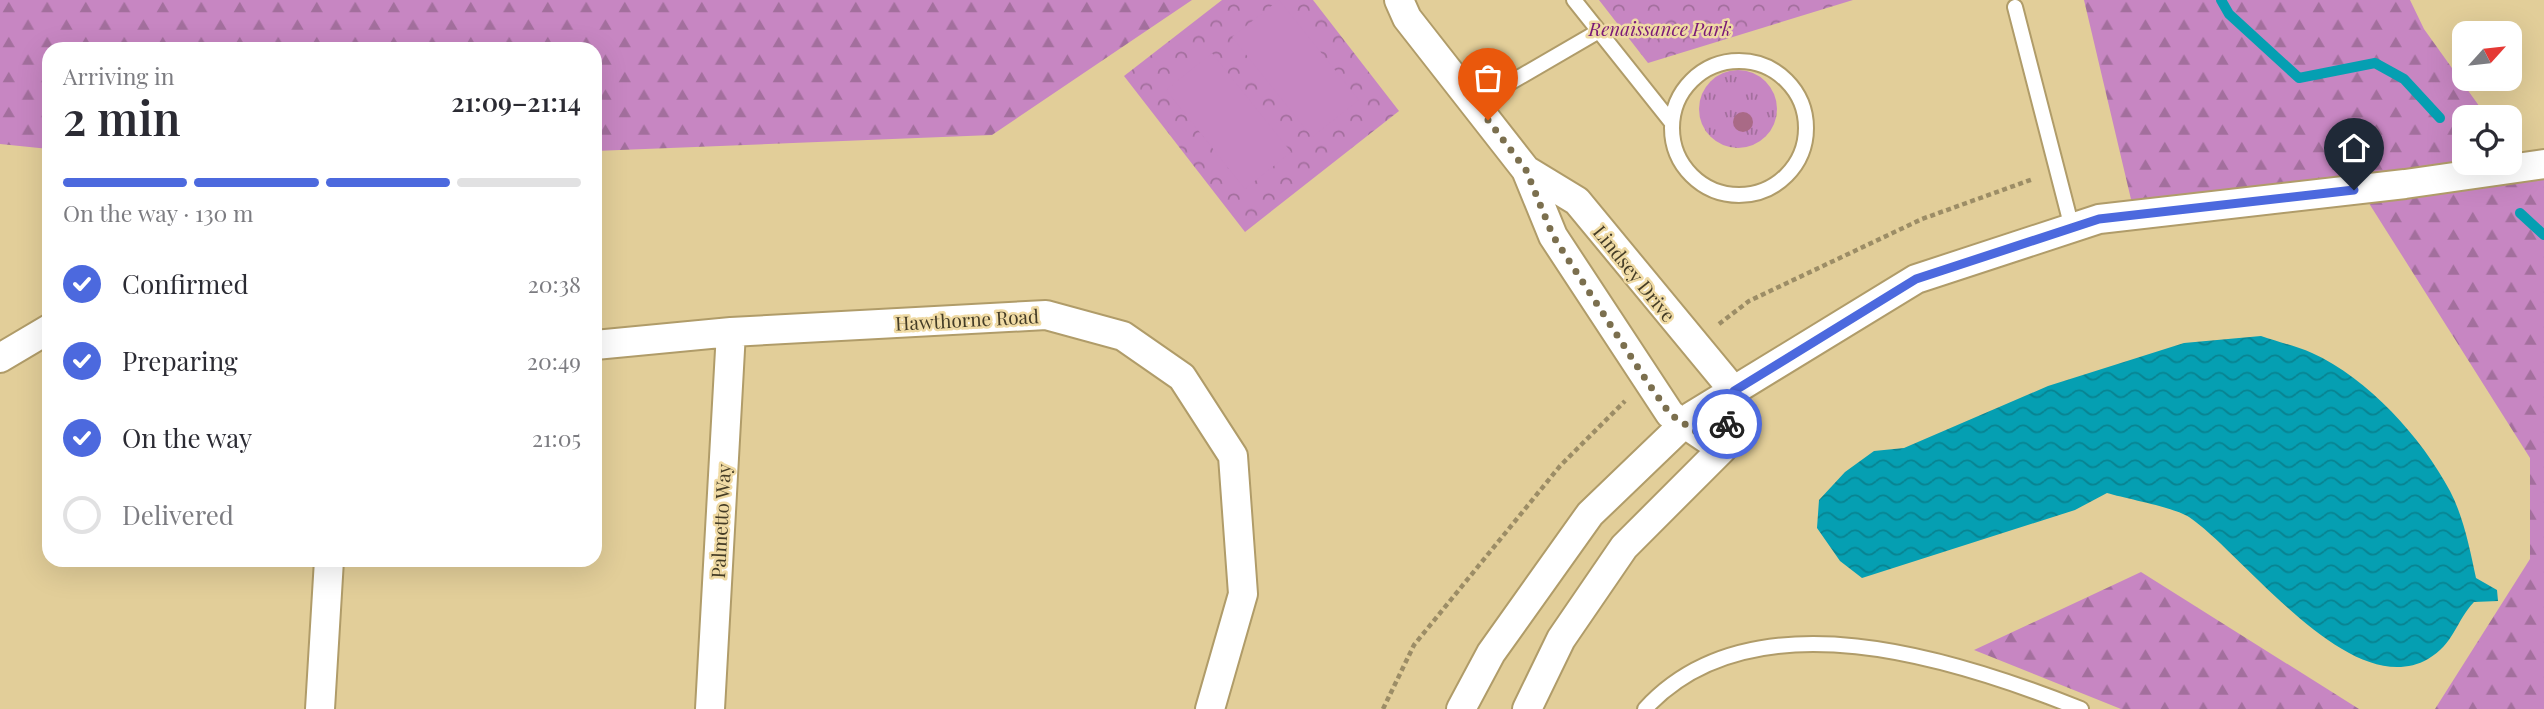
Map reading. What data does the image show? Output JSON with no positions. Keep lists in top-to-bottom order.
{
  "streets": {
    "street": ["Lindsey Drive", "Hawthorne Road", "Palmetto Way"]
  },
  "crossings": [
    ["Hawthorne Road", "Palmetto Way"]
  ],
  "parks": ["Renaissance Park"],
  "north": "top right",
  "page": {
    "heading": ["2 min", "Arriving in", "21:09–21:14"],
    "bar": "On the way · 130 m",
    "list": [
      ["Confirmed", "20:38"],
      ["Preparing", "20:49"],
      ["On the way", "21:05"],
      "Delivered"
    ]
  }
}
